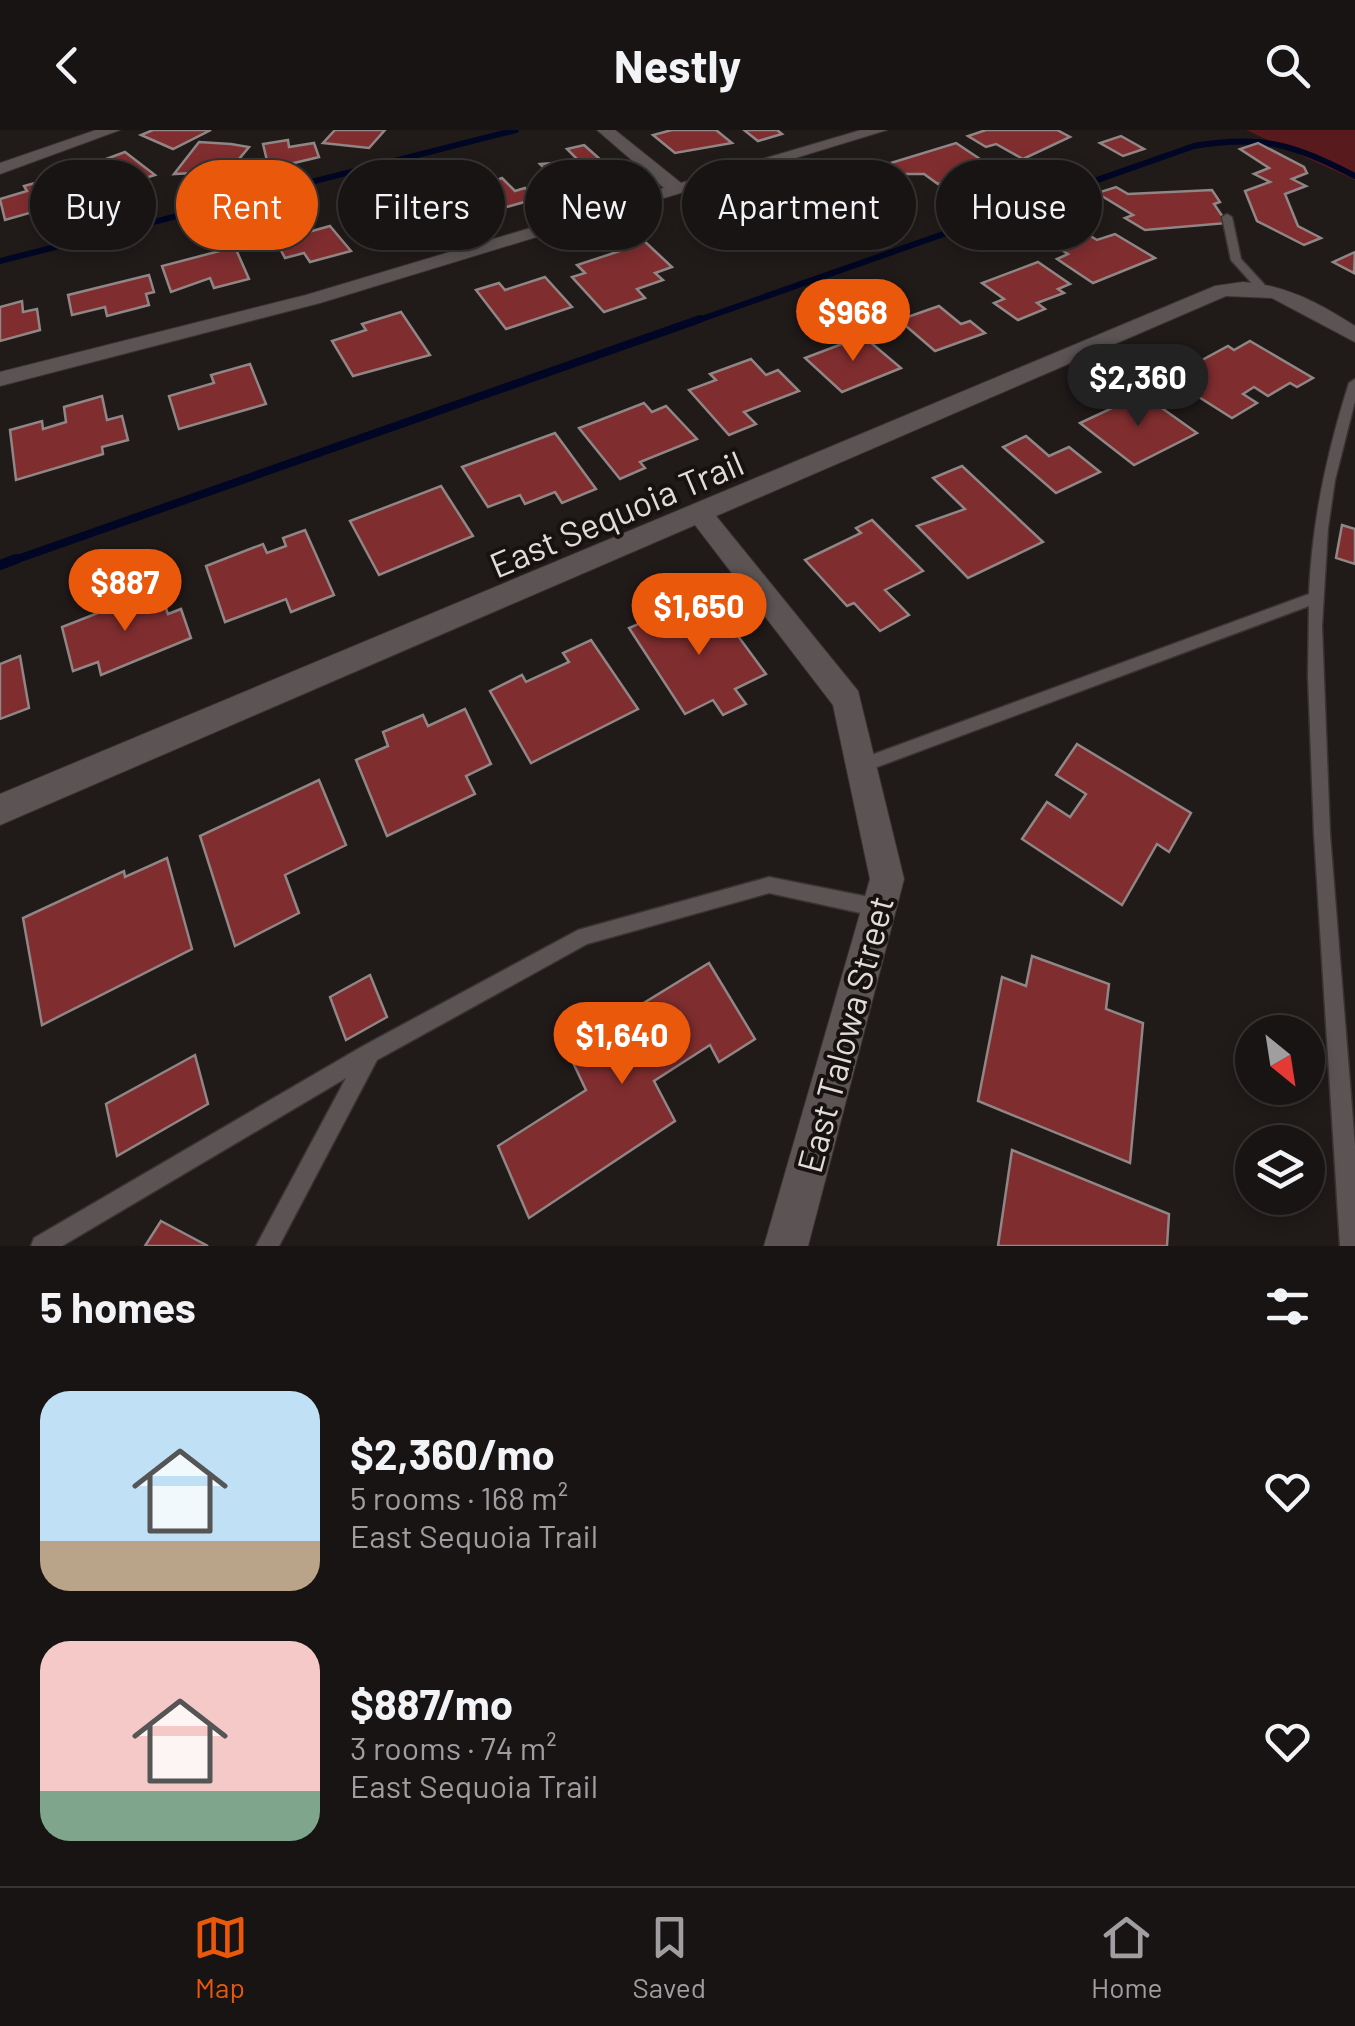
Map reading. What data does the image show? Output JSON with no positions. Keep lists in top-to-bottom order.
{
  "streets": {
    "street": ["East Sequoia Trail", "East Talowa Street"]
  },
  "crossings": [
    ["East Sequoia Trail", "East Talowa Street"]
  ],
  "north": "bottom right",
  "page": {
    "header": "Nestly",
    "chip": [
      "Buy",
      "Rent",
      "Filters",
      "New",
      "Apartment",
      "House"
    ],
    "price": [
      "$968",
      "$2,360",
      "$887",
      "$1,650",
      "$1,640"
    ],
    "heading": "5 homes",
    "list": [
      {
        "name": "$2,360/mo",
        "note": "5 rooms · 168 m² · East Sequoia Trail"
      },
      {
        "name": "$887/mo",
        "note": "3 rooms · 74 m² · East Sequoia Trail"
      }
    ],
    "tabs": ["Map", "Saved", "Home"]
  }
}
